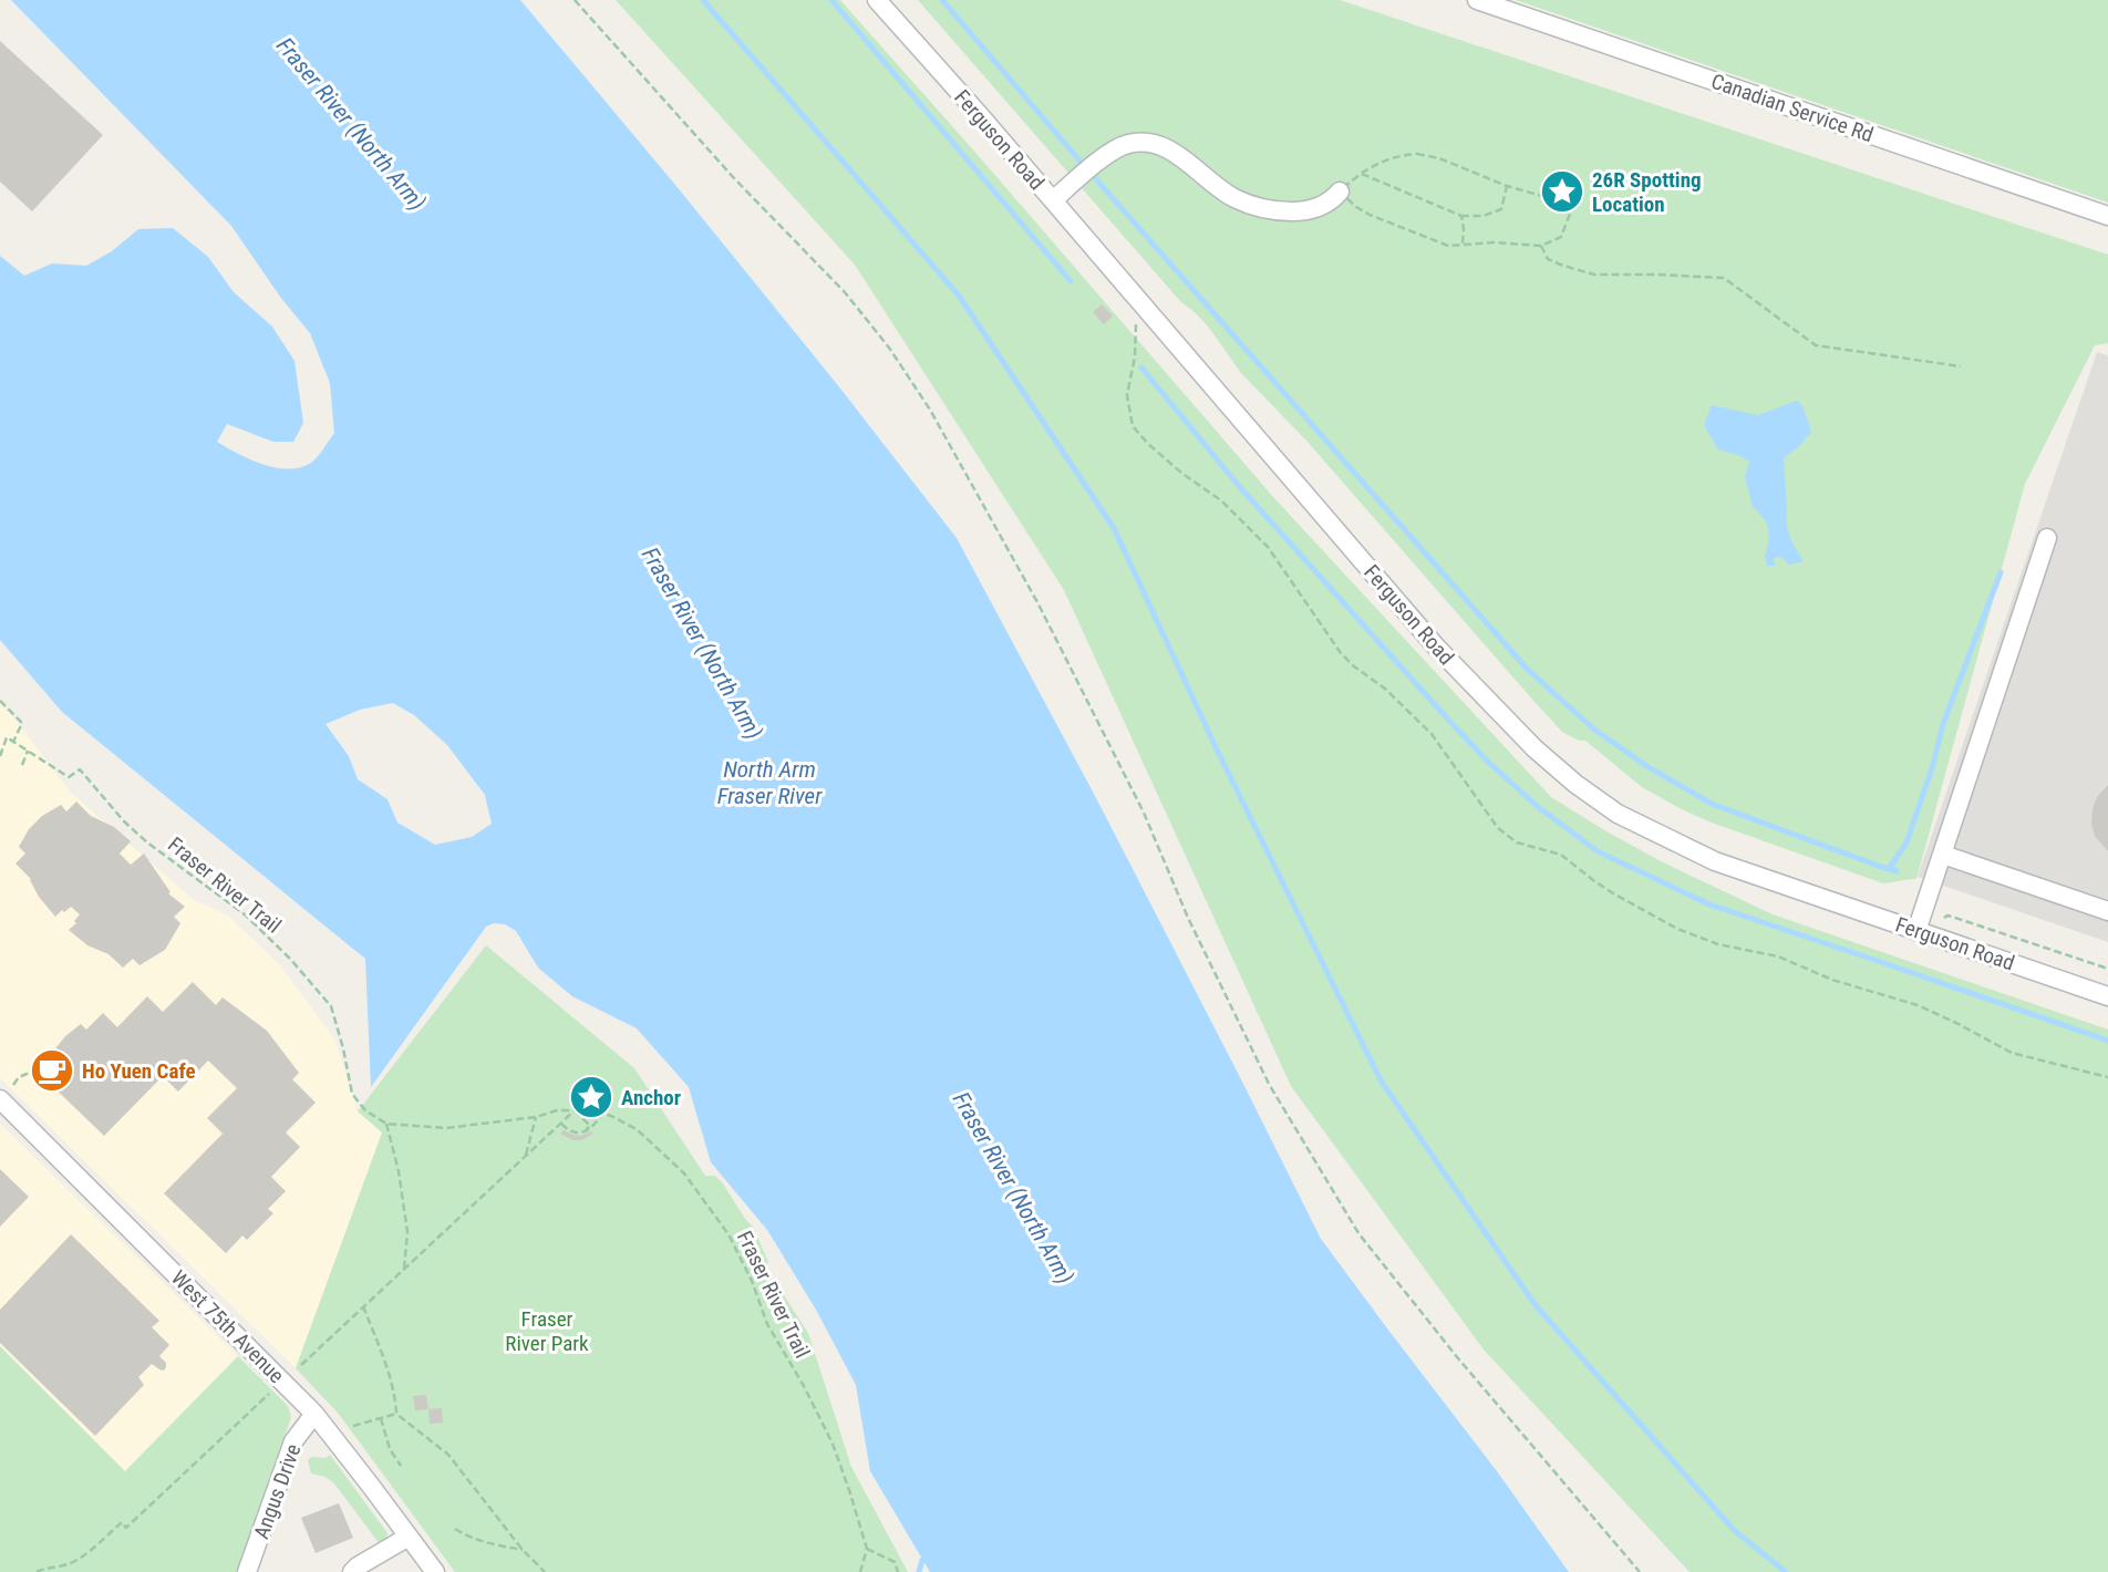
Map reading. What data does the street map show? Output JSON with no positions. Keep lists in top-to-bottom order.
{
  "streets": {
    "street": [
      "Canadian Service Rd",
      "Ferguson Road",
      "West 75th Avenue",
      "Angus Drive"
    ],
    "path": ["Fraser River Trail"]
  },
  "crossings": [
    ["West 75th Avenue", "Angus Drive"]
  ],
  "water": ["Fraser River (North Arm)", "North Arm Fraser River"],
  "parks": ["Fraser River Park"],
  "places": {
    "place": ["26R Spotting Location", "Anchor"],
    "cafe": ["Ho Yuen Cafe"]
  }
}
